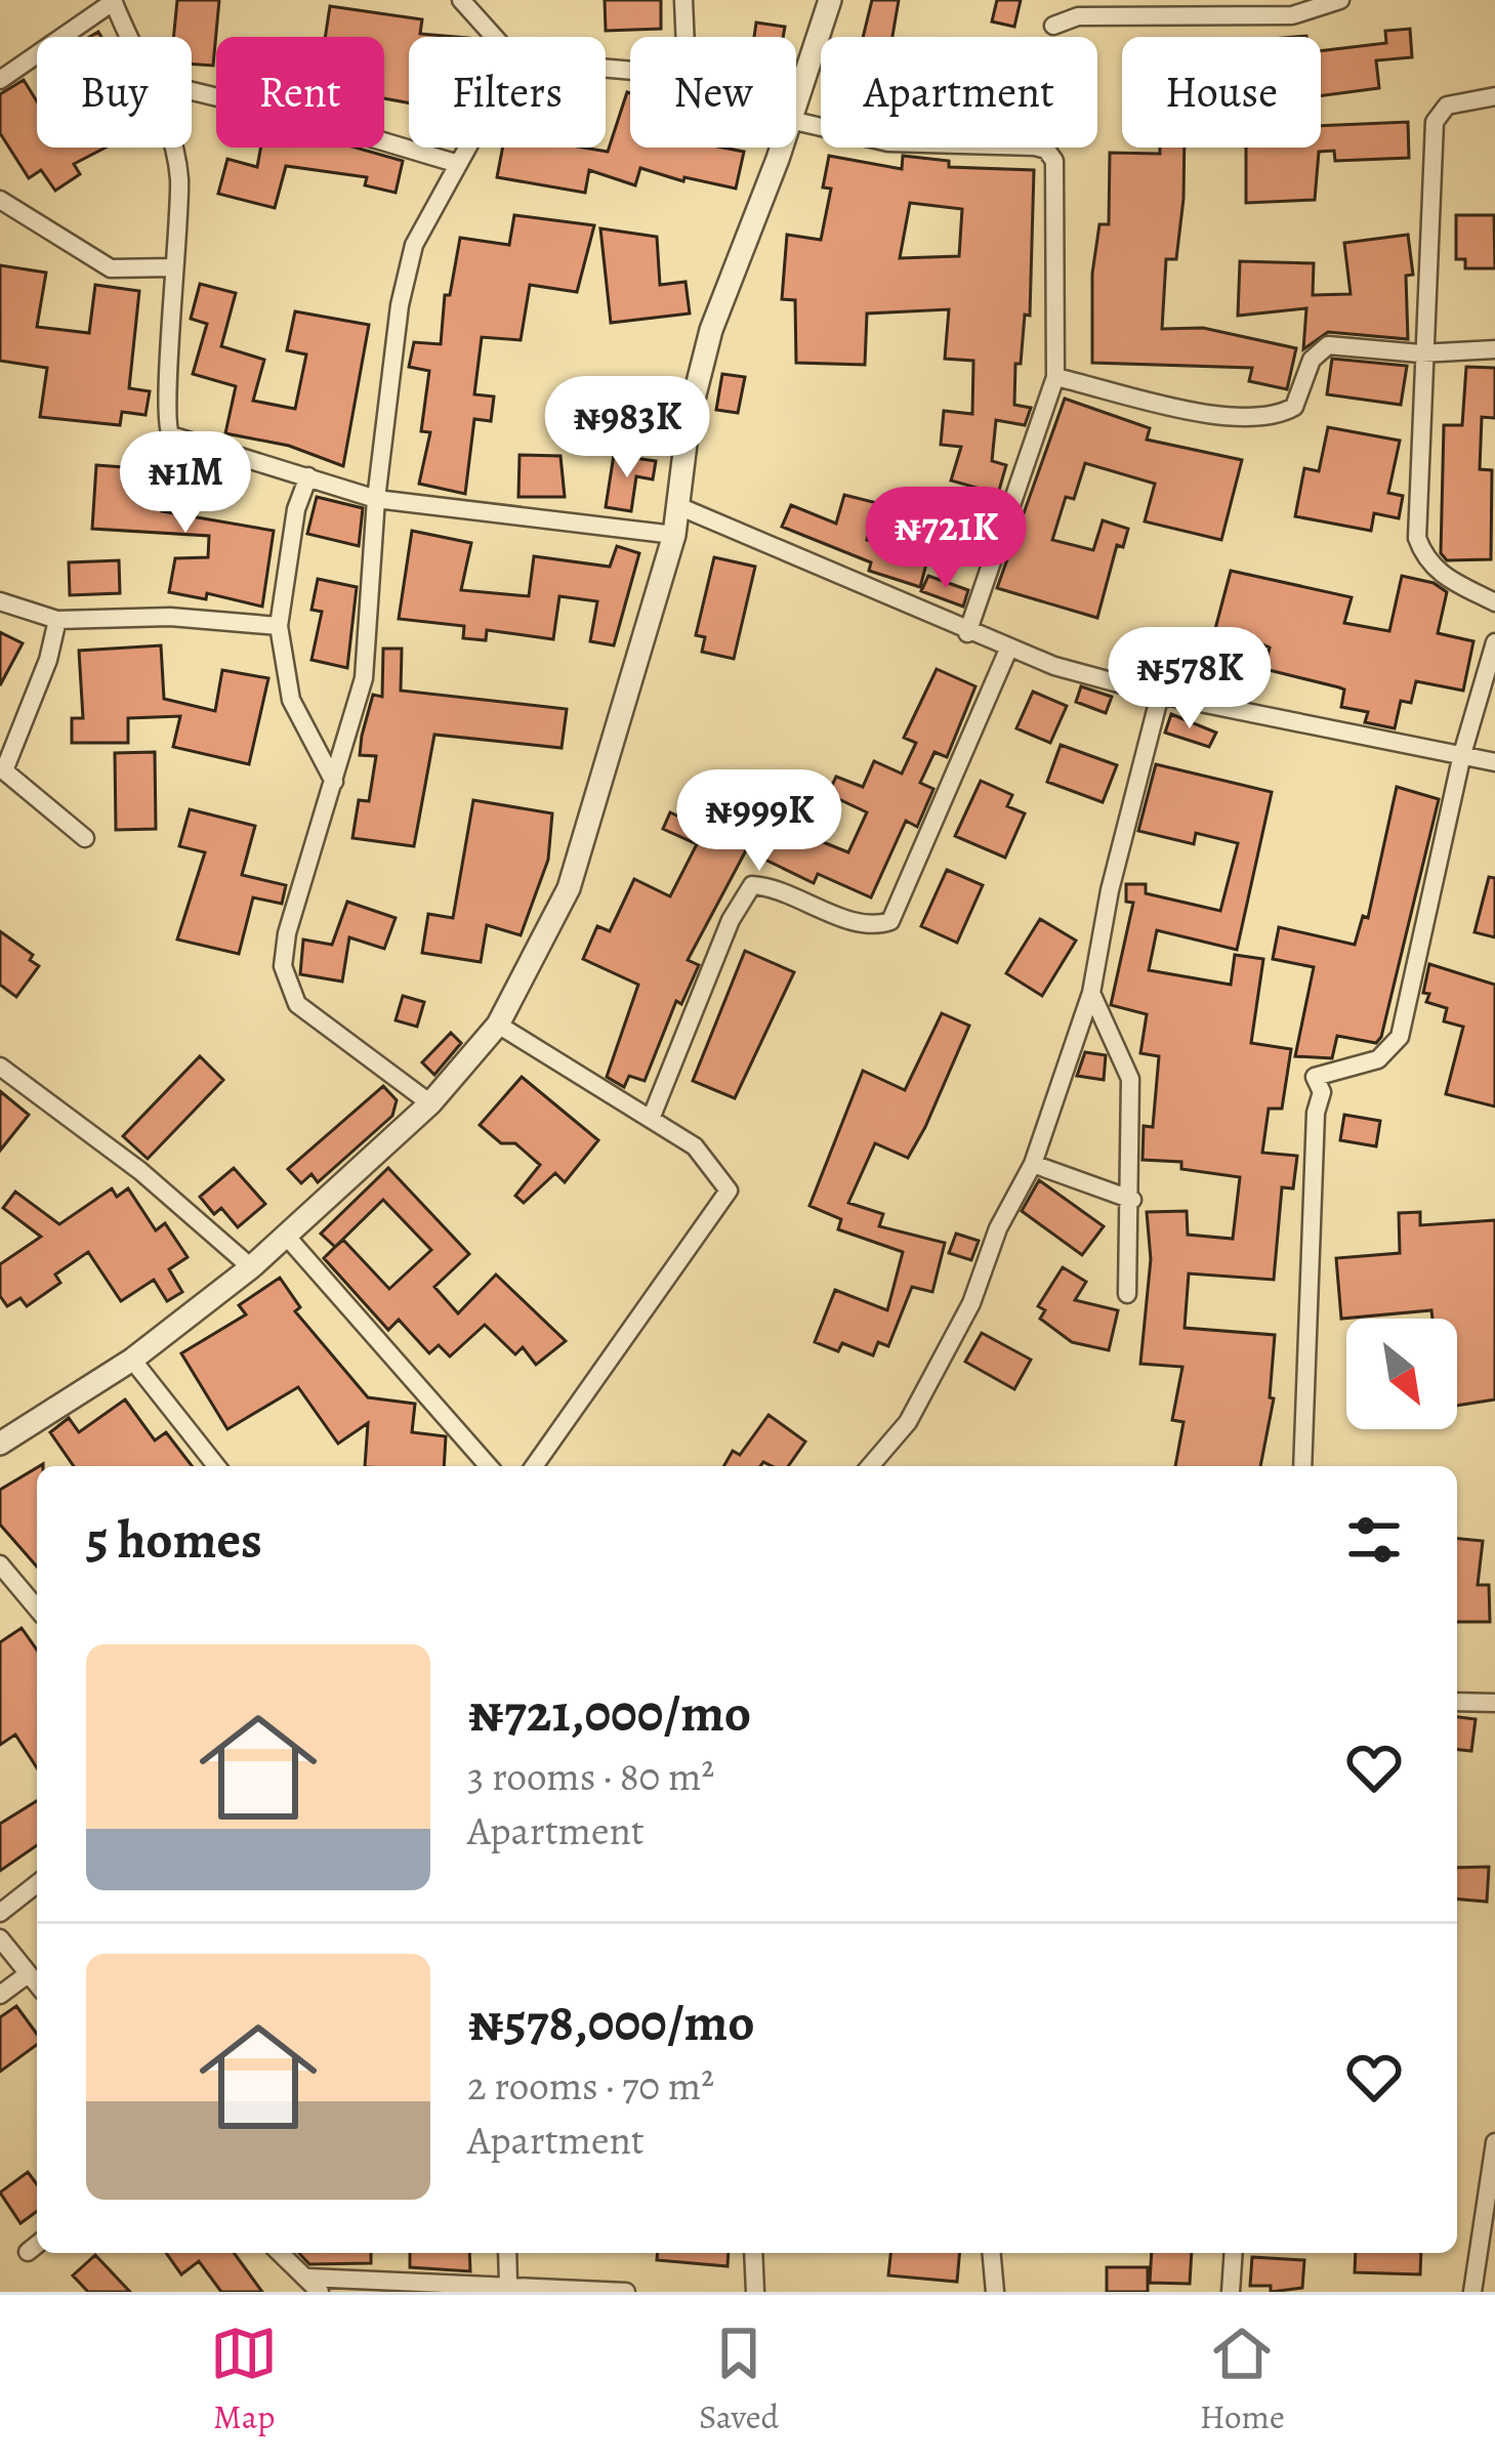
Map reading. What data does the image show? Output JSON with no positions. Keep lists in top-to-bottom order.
{
  "north": "bottom right",
  "page": {
    "chip": [
      "Buy",
      "Rent",
      "Filters",
      "New",
      "Apartment",
      "House"
    ],
    "price": [
      "₦983K",
      "₦1M",
      "₦721K",
      "₦578K",
      "₦999K"
    ],
    "heading": "5 homes",
    "list": [
      {
        "name": "₦721,000/mo",
        "note": "3 rooms · 80 m² · Apartment"
      },
      {
        "name": "₦578,000/mo",
        "note": "2 rooms · 70 m² · Apartment"
      }
    ],
    "tabs": ["Map", "Saved", "Home"]
  }
}
